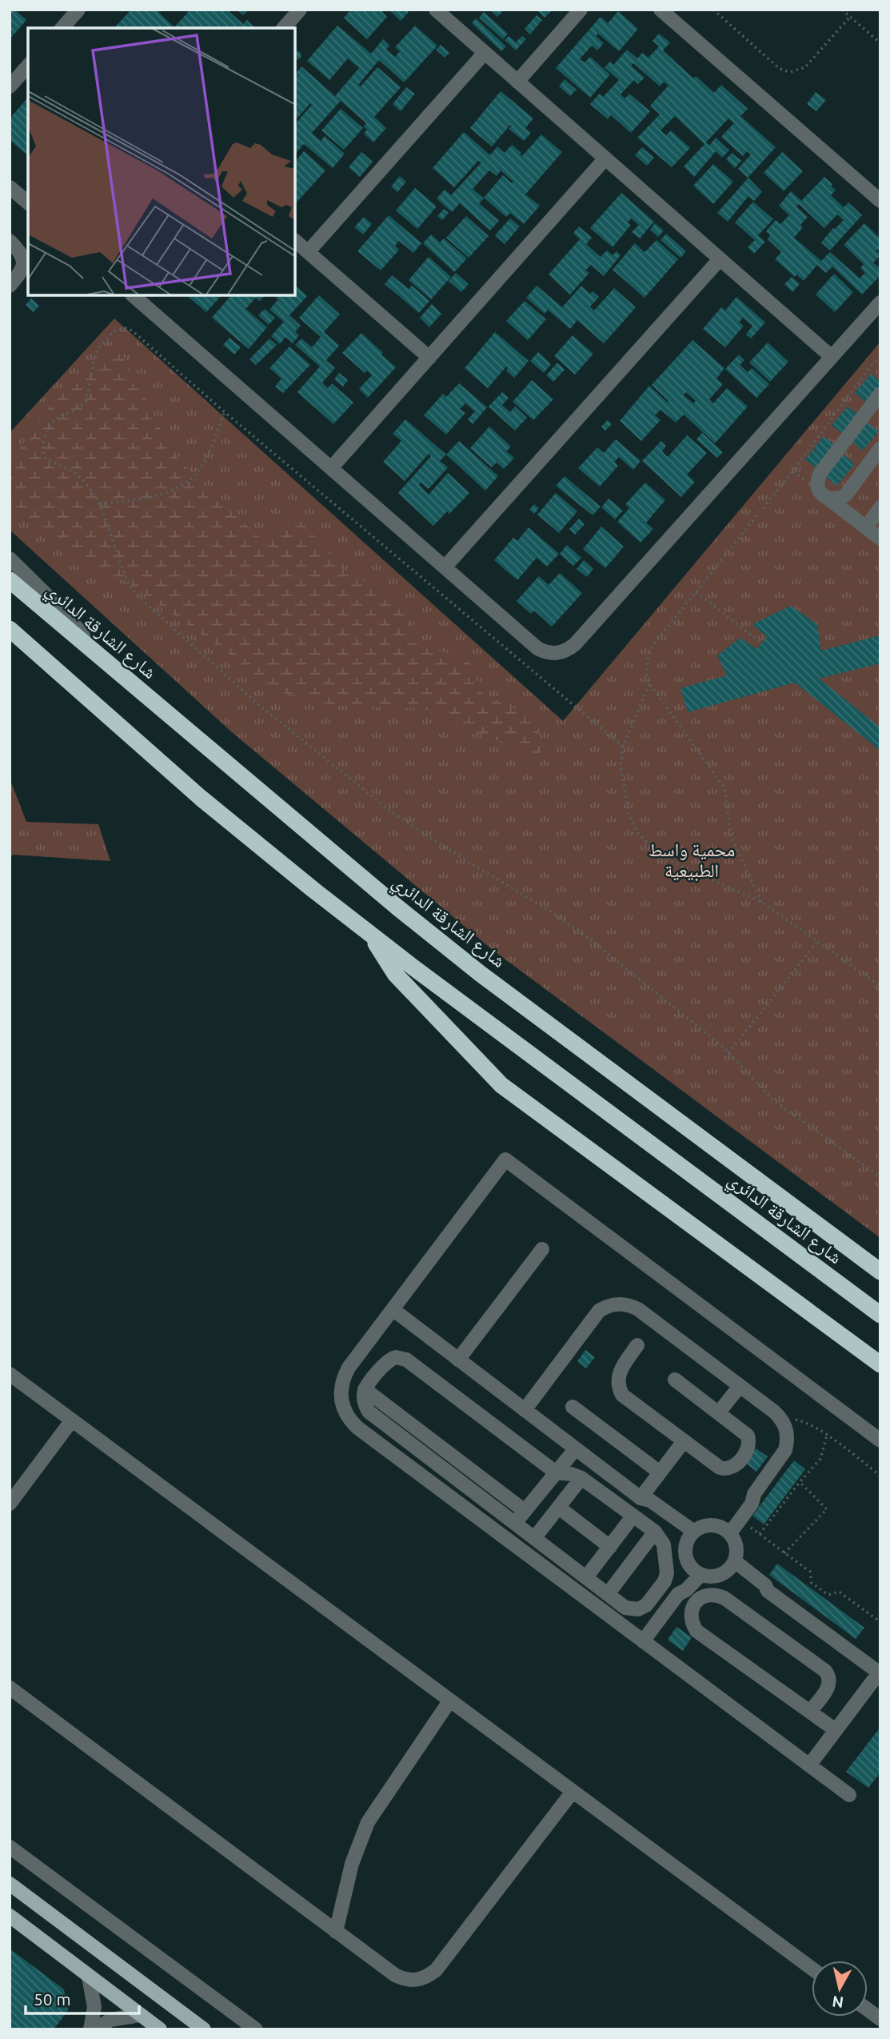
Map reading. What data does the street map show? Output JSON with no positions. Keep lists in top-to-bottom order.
{
  "streets": {
    "highway": ["شارع الشارقة الدائري"]
  },
  "parks": ["محمية واسط الطبيعية"],
  "scale_bar": "50 m",
  "north": "bottom"
}
